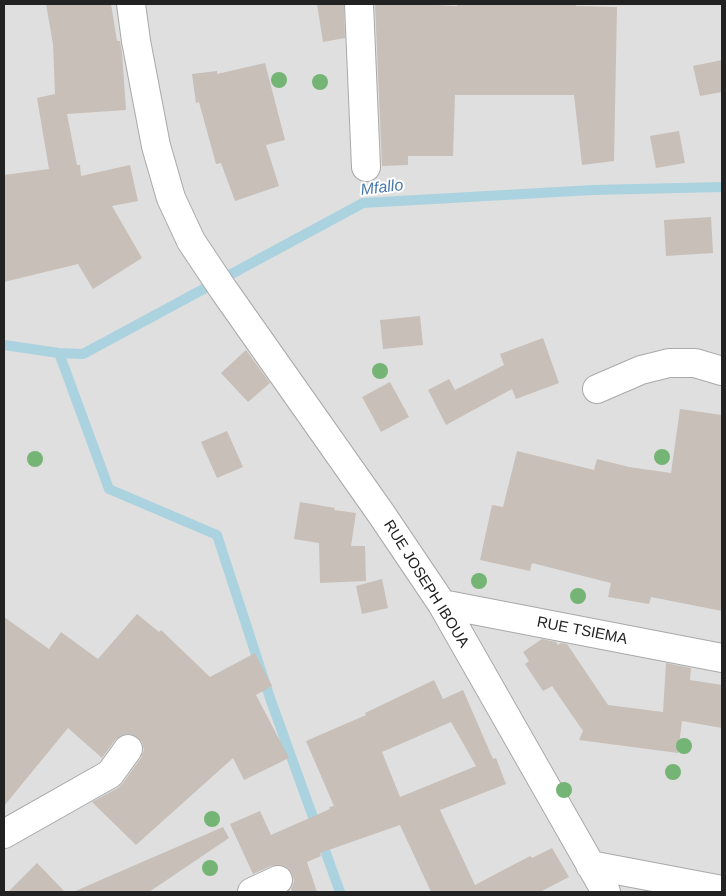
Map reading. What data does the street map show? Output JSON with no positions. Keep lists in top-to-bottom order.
{
  "streets": {
    "street": ["RUE JOSEPH IBOUA", "RUE TSIEMA"]
  },
  "crossings": [
    ["RUE JOSEPH IBOUA", "RUE TSIEMA"]
  ],
  "water": ["Mfallo"]
}
